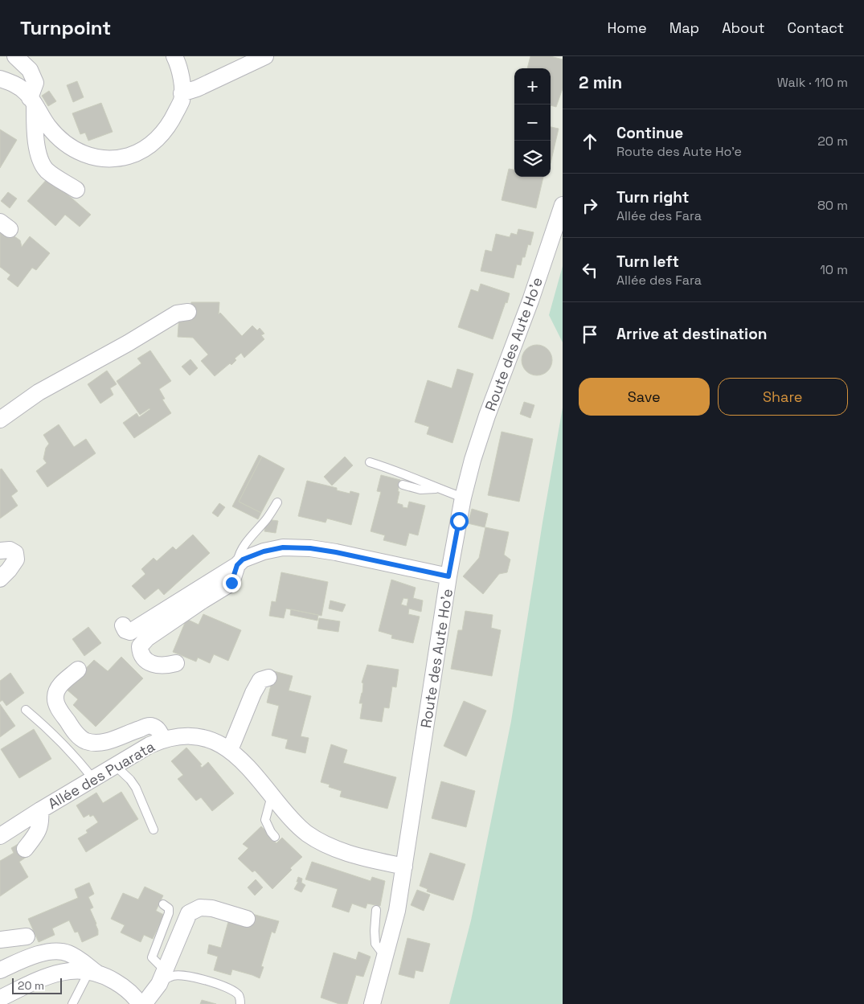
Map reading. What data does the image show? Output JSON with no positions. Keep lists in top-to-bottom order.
{
  "streets": {
    "street": ["Route des Aute Ho'e", "Allée des Puarata"]
  },
  "crossings": [
    ["Route des Aute Ho'e", "Allée des Puarata"]
  ],
  "scale_bar": "20 m",
  "page": {
    "header": "Turnpoint",
    "nav": [
      "Home",
      "Map",
      "About",
      "Contact"
    ],
    "heading": ["2 min", "Walk · 110 m"],
    "map_buttons": ["+", "−"],
    "list": [
      ["Continue", "Route des Aute Ho'e", "20 m"],
      ["Turn right", "Allée des Fara", "80 m"],
      ["Turn left", "Allée des Fara", "10 m"],
      "Arrive at destination"
    ],
    "buttons": ["Save", "Share"],
    "scale": "20 m"
  }
}
